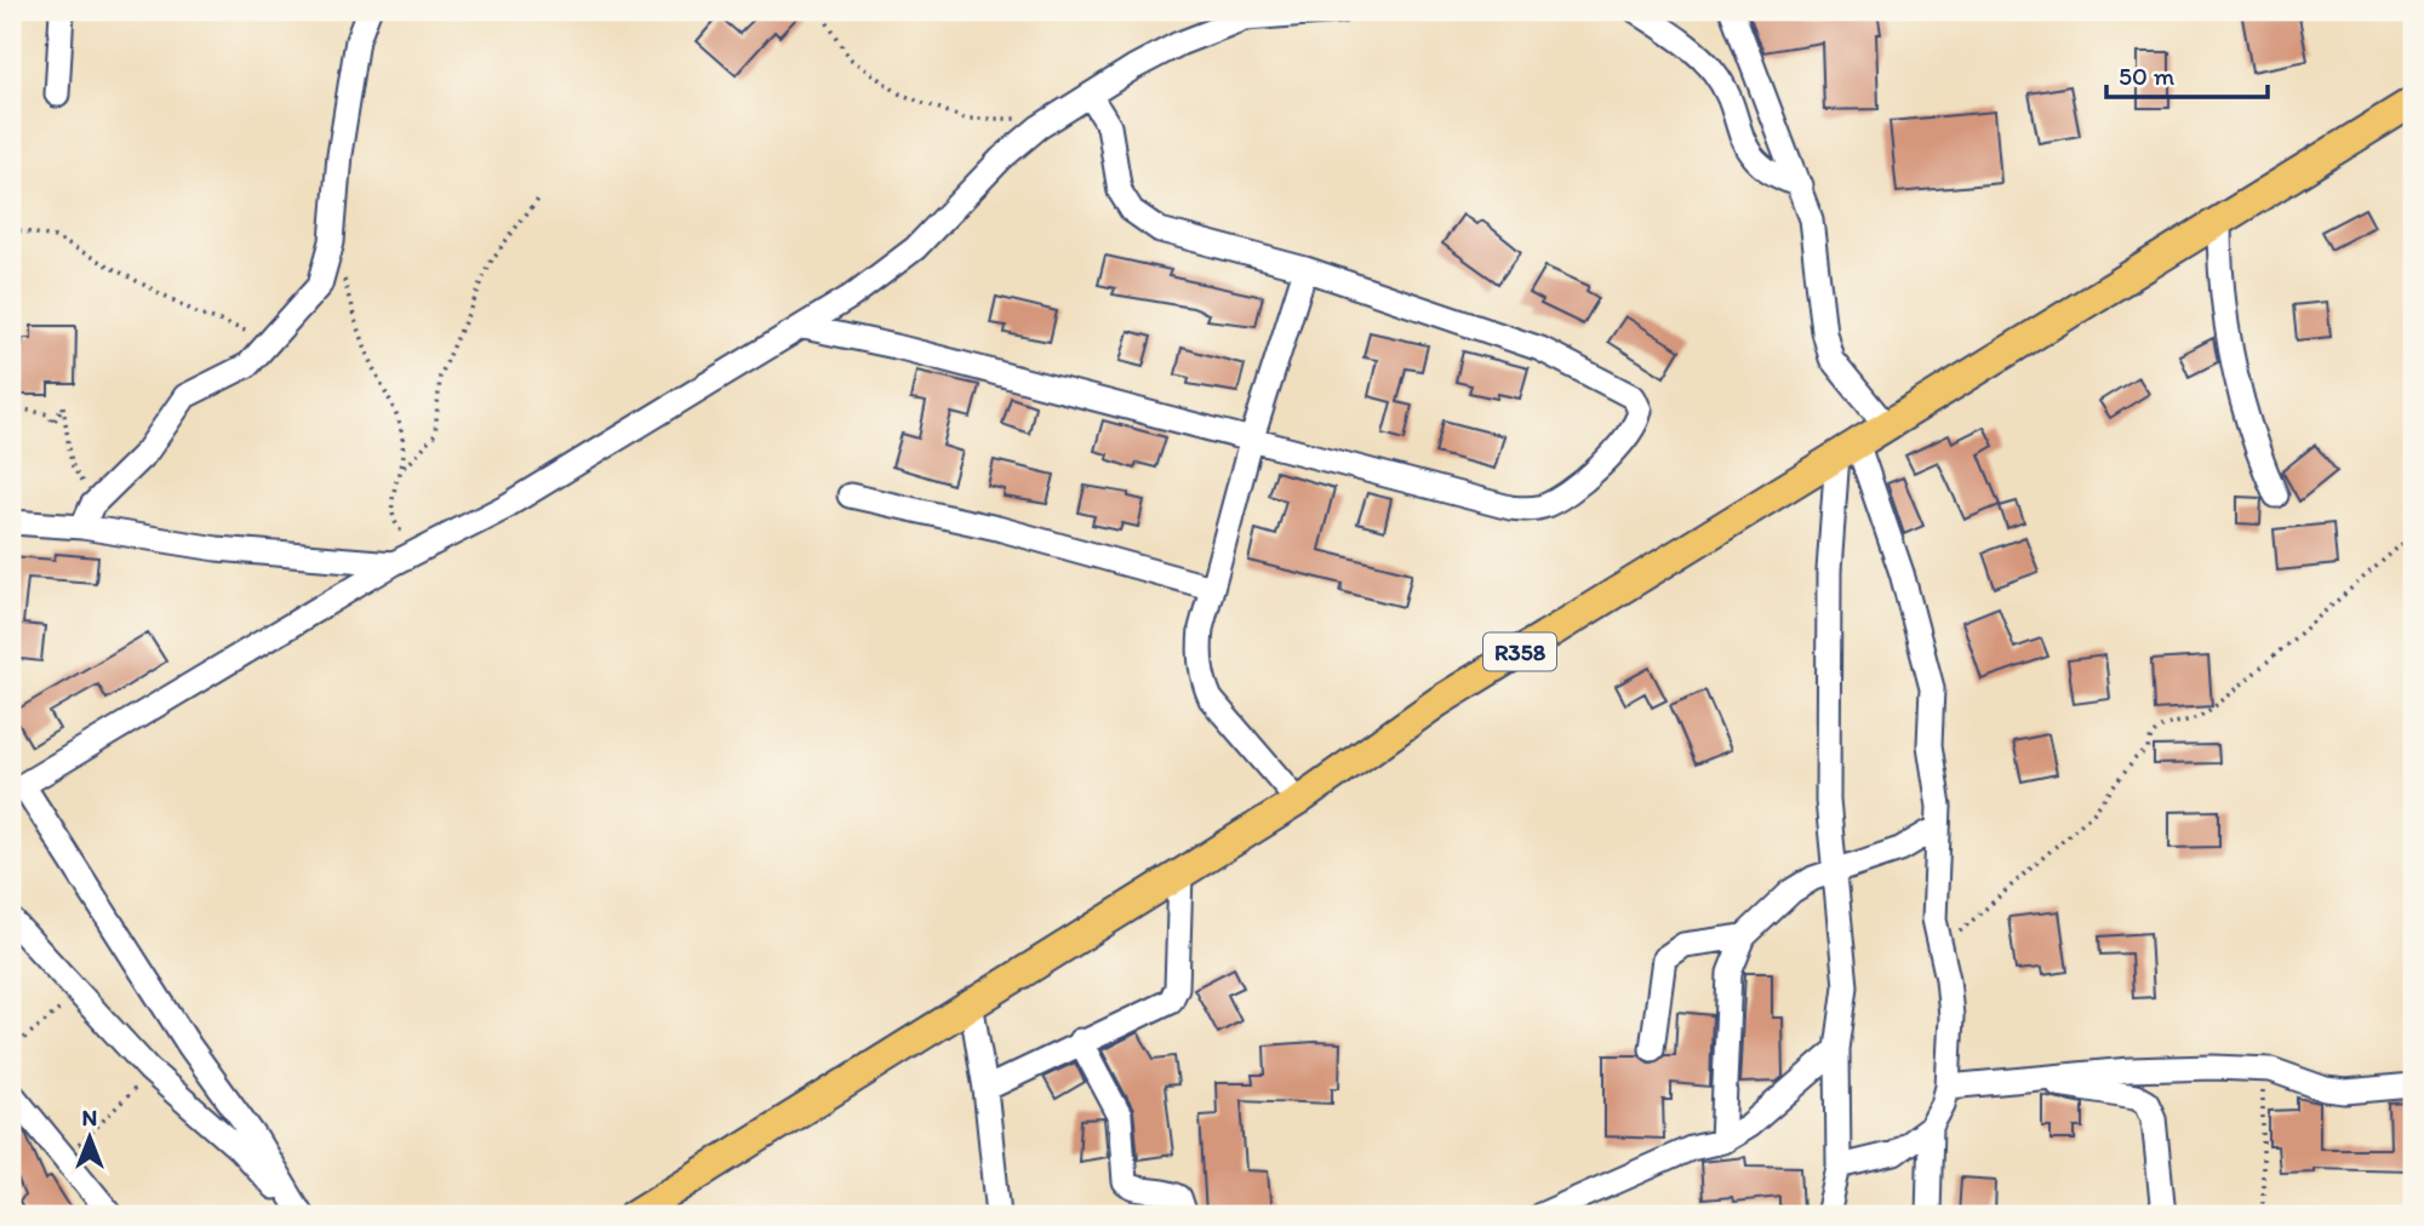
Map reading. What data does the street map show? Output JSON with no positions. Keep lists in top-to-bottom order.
{
  "streets": {
    "main road": ["R358"]
  },
  "scale_bar": "50 m",
  "north": "top"
}
